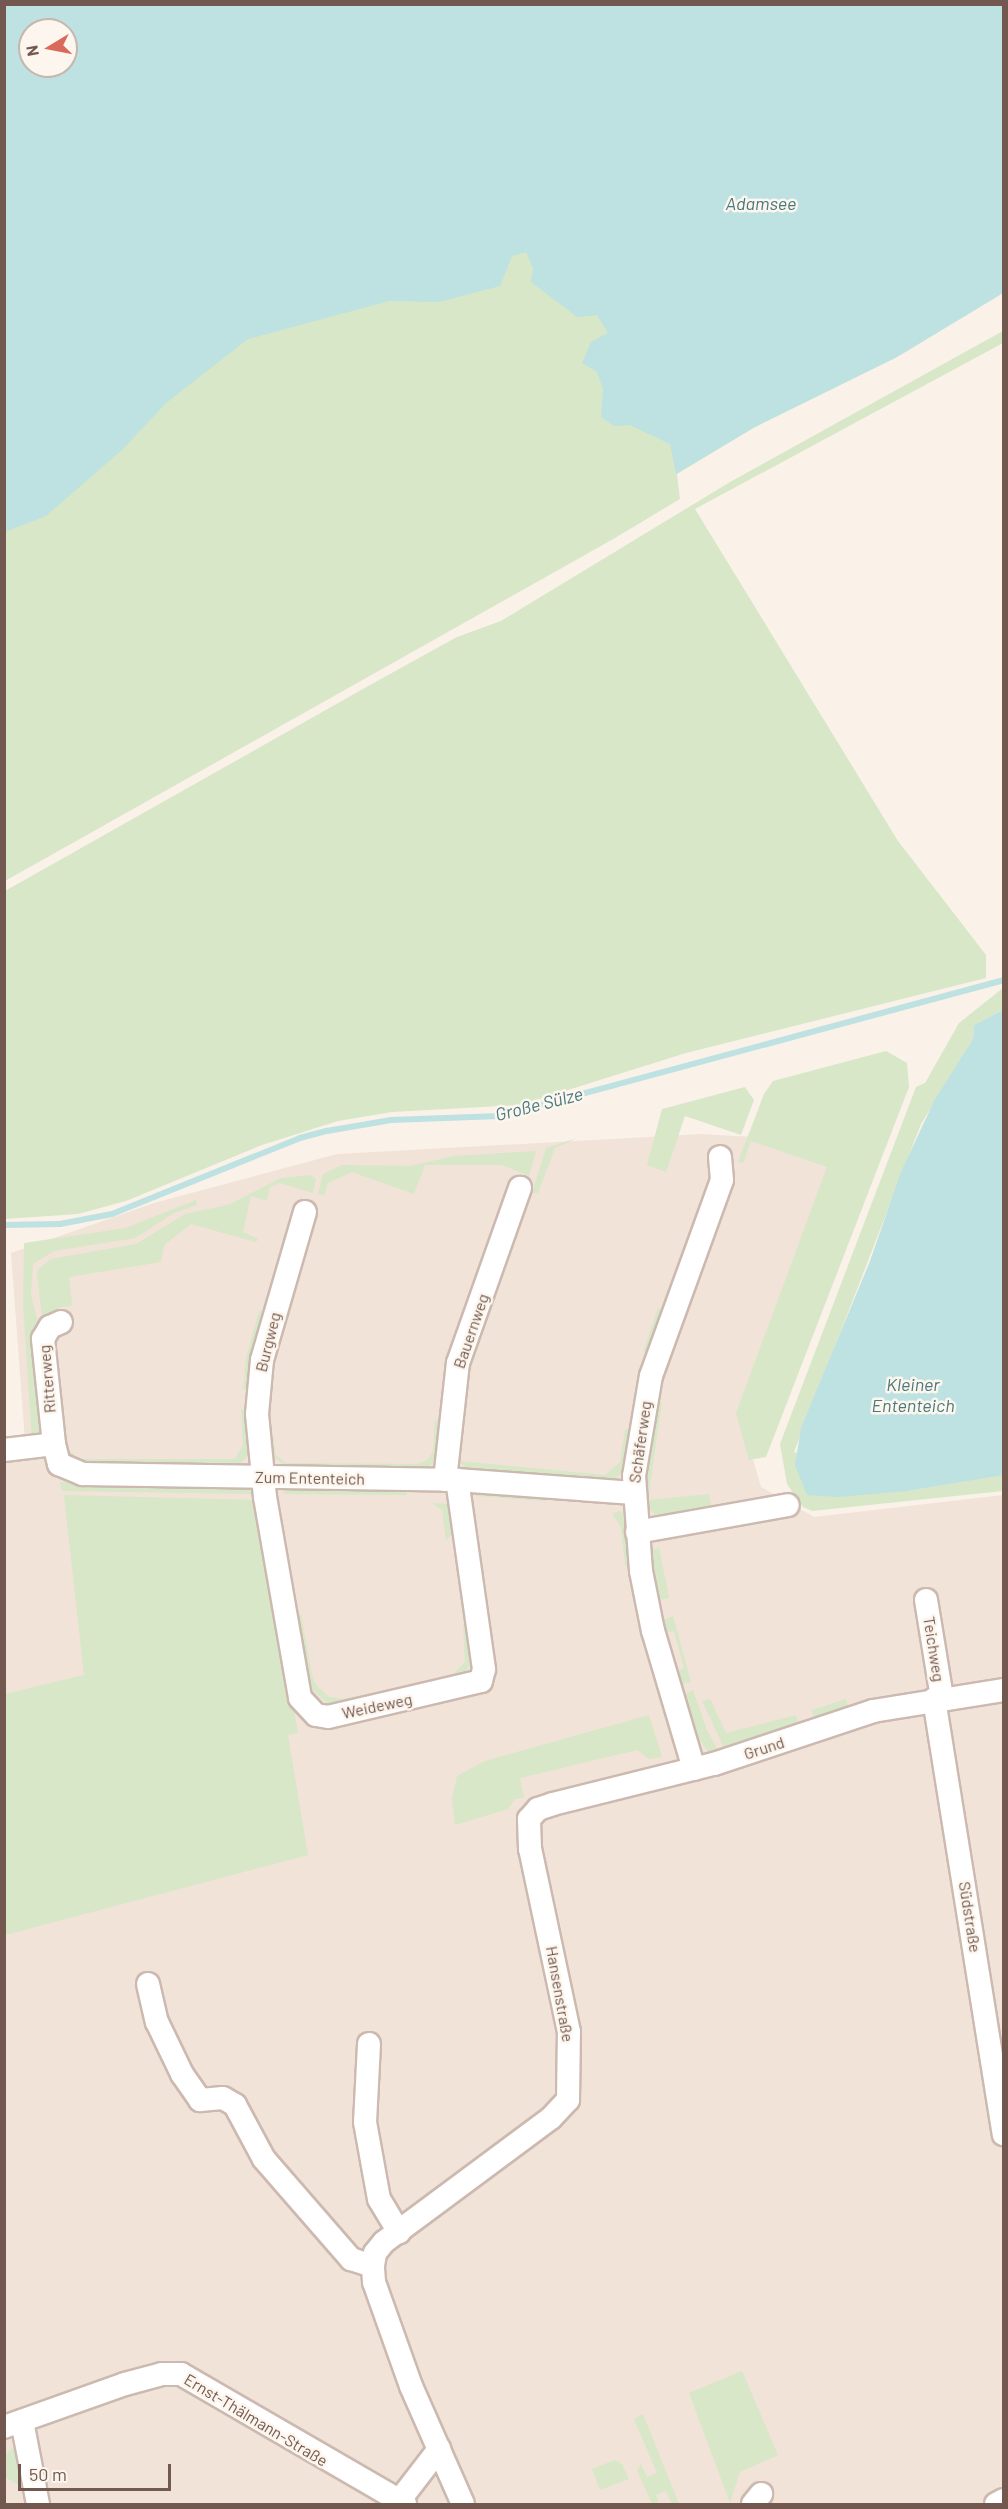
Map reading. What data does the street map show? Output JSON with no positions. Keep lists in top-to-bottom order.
{
  "streets": {
    "street": [
      "Bauernweg",
      "Burgweg",
      "Ritterweg",
      "Schäferweg",
      "Zum Ententeich",
      "Teichweg",
      "Weideweg",
      "Grund",
      "Südstraße",
      "Hansenstraße",
      "Ernst-Thälmann-Straße"
    ]
  },
  "crossings": [
    ["Bauernweg", "Zum Ententeich"],
    ["Bauernweg", "Weideweg"],
    ["Burgweg", "Zum Ententeich"],
    ["Burgweg", "Weideweg"],
    ["Ritterweg", "Zum Ententeich"],
    ["Schäferweg", "Zum Ententeich"],
    ["Schäferweg", "Grund"],
    ["Zum Ententeich", "Weideweg"],
    ["Teichweg", "Grund"],
    ["Teichweg", "Südstraße"],
    ["Grund", "Südstraße"],
    ["Grund", "Hansenstraße"]
  ],
  "water": ["Adamsee", "Große Sülze", "Kleiner Ententeich"],
  "scale_bar": "50 m",
  "north": "left"
}
